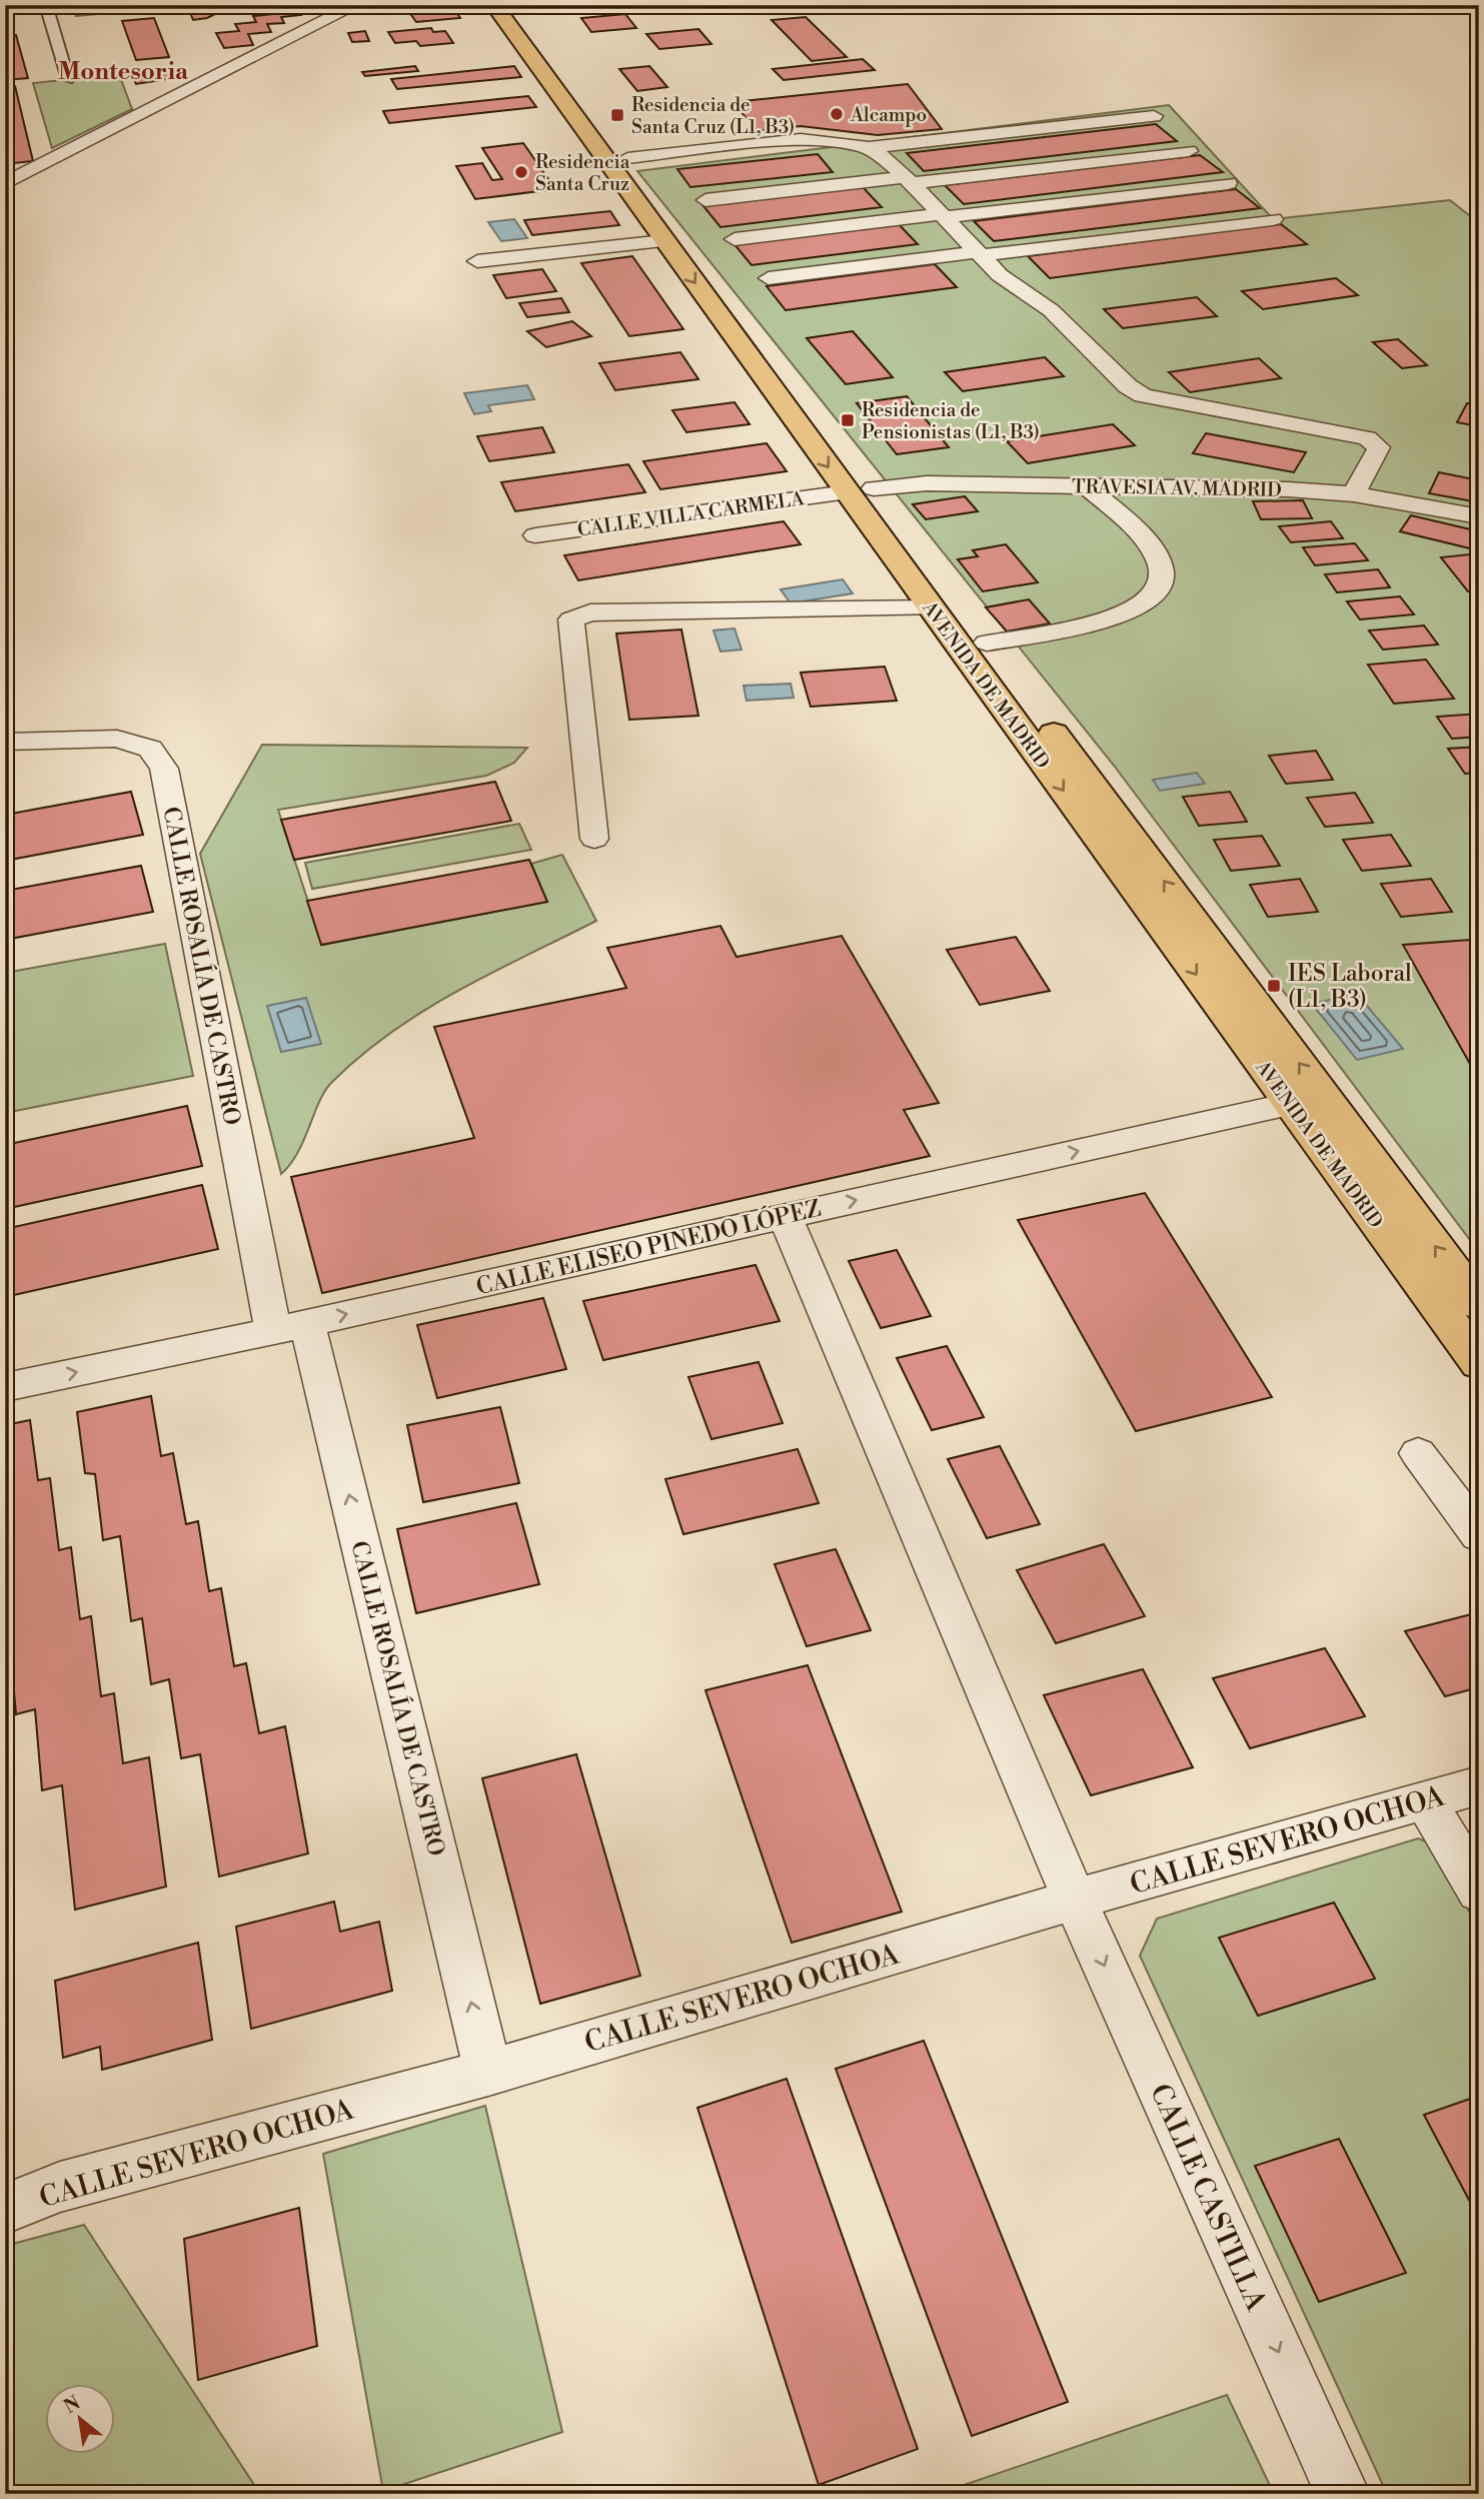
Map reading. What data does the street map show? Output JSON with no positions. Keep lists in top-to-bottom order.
{
  "streets": {
    "main road": ["AVENIDA DE MADRID"],
    "street": [
      "TRAVESIA AV. MADRID",
      "CALLE VILLA CARMELA",
      "CALLE ROSALÍA DE CASTRO",
      "CALLE ELISEO PINEDO LÓPEZ",
      "CALLE SEVERO OCHOA",
      "CALLE CASTILLA"
    ]
  },
  "crossings": [
    ["TRAVESIA AV. MADRID", "CALLE VILLA CARMELA"],
    ["TRAVESIA AV. MADRID", "AVENIDA DE MADRID"],
    ["CALLE VILLA CARMELA", "AVENIDA DE MADRID"],
    ["AVENIDA DE MADRID", "CALLE ELISEO PINEDO LÓPEZ"],
    ["CALLE ROSALÍA DE CASTRO", "CALLE ELISEO PINEDO LÓPEZ"],
    ["CALLE ROSALÍA DE CASTRO", "CALLE SEVERO OCHOA"],
    ["CALLE ELISEO PINEDO LÓPEZ", "CALLE CASTILLA"],
    ["CALLE SEVERO OCHOA", "CALLE CASTILLA"]
  ],
  "one_way": ["CALLE ROSALÍA DE CASTRO", "CALLE ELISEO PINEDO LÓPEZ", "CALLE CASTILLA"],
  "districts": ["Montesoria"],
  "places": {
    "other": ["Alcampo", "Residencia Santa Cruz"],
    "transit": ["Residencia de Santa Cruz (L1, B3)", "Residencia de Pensionistas (L1, B3)", "IES Laboral (L1, B3)"]
  },
  "north": "top left"
}
